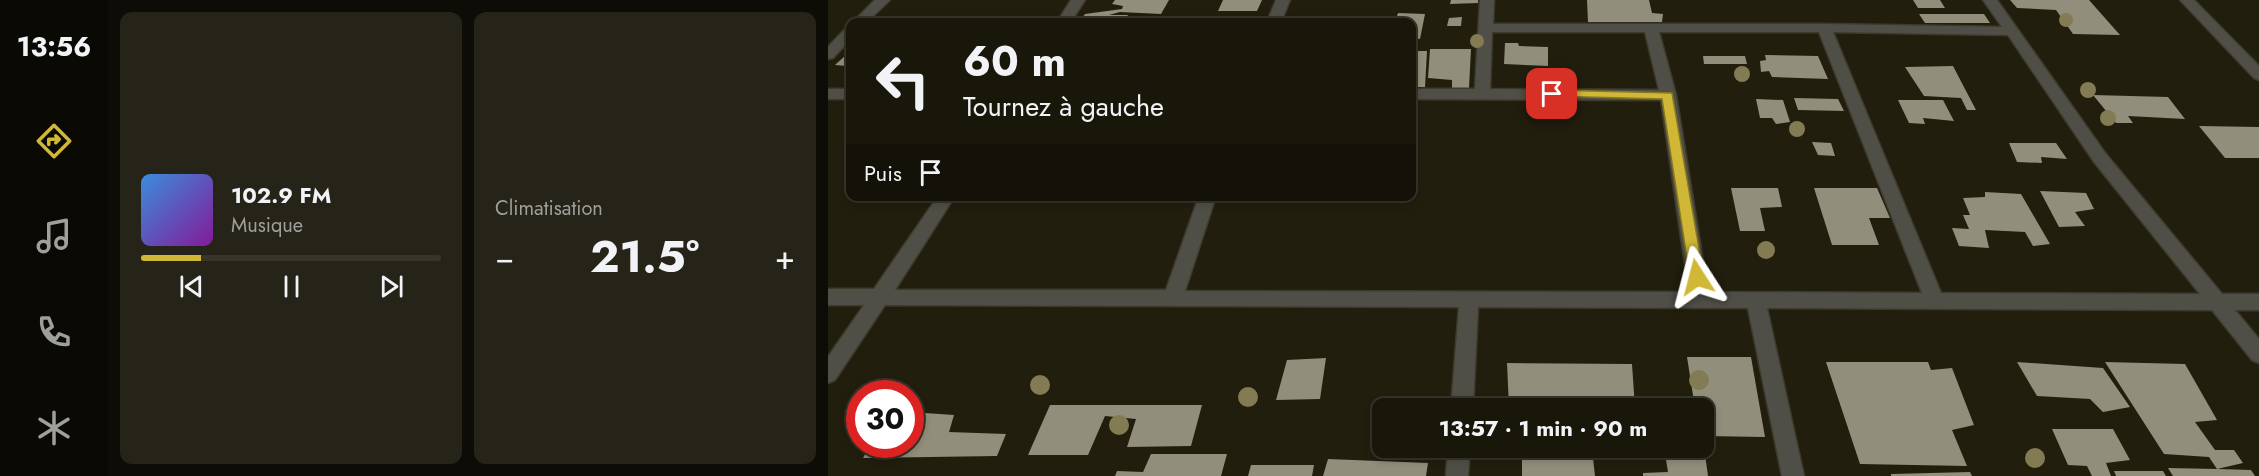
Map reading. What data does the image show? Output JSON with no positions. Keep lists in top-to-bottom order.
{
  "page": {
    "tabs": "13:56",
    "tile": "Climatisation",
    "turn": ["60 m", "Tournez à gauche"],
    "then": "Puis",
    "song": ["102.9 FM", "Musique"],
    "heat": ["−", "21.5°", "+"],
    "limit": "30",
    "trip": "13:57 · 1 min · 90 m"
  }
}
